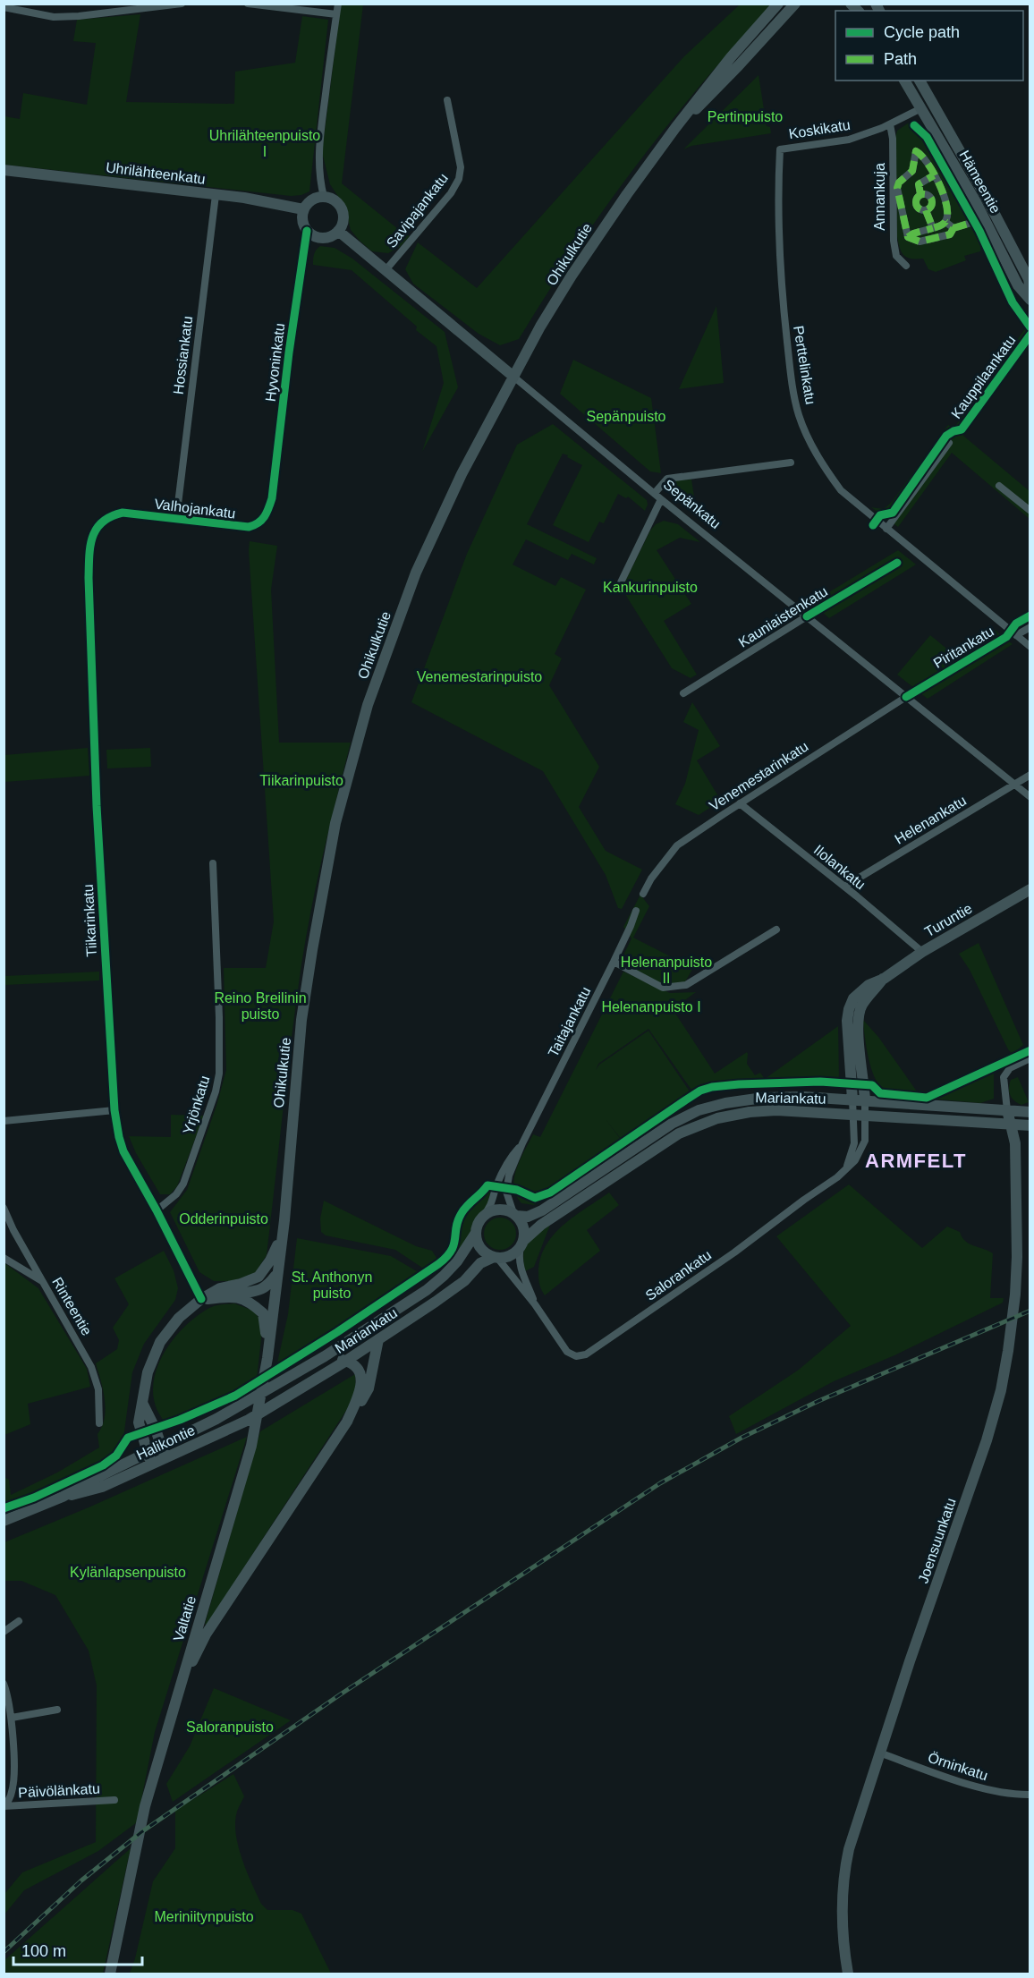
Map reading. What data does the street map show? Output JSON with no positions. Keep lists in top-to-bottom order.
{
  "streets": {
    "main road": [
      "Uhrilähteenkatu",
      "Hämeentie",
      "Ohikulkutie",
      "Sepänkatu",
      "Turuntie",
      "Mariankatu",
      "Halikontie",
      "Joensuunkatu",
      "Valtatie"
    ],
    "street": [
      "Koskikatu",
      "Annankuja",
      "Savipajankatu",
      "Hossiankatu",
      "Hyvoninkatu",
      "Perttelinkatu",
      "Valhojankatu",
      "Kauniaistenkatu",
      "Piritankatu",
      "Venemestarinkatu",
      "Helenankatu",
      "Ilolankatu",
      "Tiikarinkatu",
      "Taitajankatu",
      "Yrjönkatu",
      "Salorankatu",
      "Rinteentie",
      "Örninkatu",
      "Päivölänkatu"
    ],
    "cycle path": ["Kauppilaankatu"]
  },
  "crossings": [
    ["Koskikatu", "Hämeentie"],
    ["Koskikatu", "Annankuja"],
    ["Koskikatu", "Perttelinkatu"],
    ["Uhrilähteenkatu", "Hossiankatu"],
    ["Uhrilähteenkatu", "Hyvoninkatu"],
    ["Uhrilähteenkatu", "Sepänkatu"],
    ["Savipajankatu", "Sepänkatu"],
    ["Ohikulkutie", "Sepänkatu"],
    ["Ohikulkutie", "Valtatie"],
    ["Hossiankatu", "Valhojankatu"],
    ["Hyvoninkatu", "Sepänkatu"],
    ["Hyvoninkatu", "Valhojankatu"],
    ["Perttelinkatu", "Piritankatu"],
    ["Sepänkatu", "Kauniaistenkatu"],
    ["Sepänkatu", "Venemestarinkatu"],
    ["Sepänkatu", "Helenankatu"],
    ["Valhojankatu", "Tiikarinkatu"],
    ["Venemestarinkatu", "Ilolankatu"],
    ["Helenankatu", "Ilolankatu"],
    ["Ilolankatu", "Turuntie"],
    ["Turuntie", "Mariankatu"],
    ["Turuntie", "Salorankatu"],
    ["Tiikarinkatu", "Yrjönkatu"],
    ["Taitajankatu", "Mariankatu"],
    ["Taitajankatu", "Salorankatu"],
    ["Mariankatu", "Salorankatu"],
    ["Mariankatu", "Halikontie"],
    ["Mariankatu", "Joensuunkatu"],
    ["Joensuunkatu", "Örninkatu"]
  ],
  "districts": ["ARMFELT"],
  "parks": [
    "Pertinpuisto",
    "Uhrilähteenpuisto I",
    "Sepänpuisto",
    "Kankurinpuisto",
    "Venemestarinpuisto",
    "Tiikarinpuisto",
    "Helenanpuisto II",
    "Reino Breilinin puisto",
    "Helenanpuisto I",
    "Odderinpuisto",
    "St. Anthonyn puisto",
    "Kylänlapsenpuisto",
    "Saloranpuisto",
    "Meriniitynpuisto"
  ],
  "legend": ["Cycle path", "Path"],
  "scale_bar": "100 m"
}
